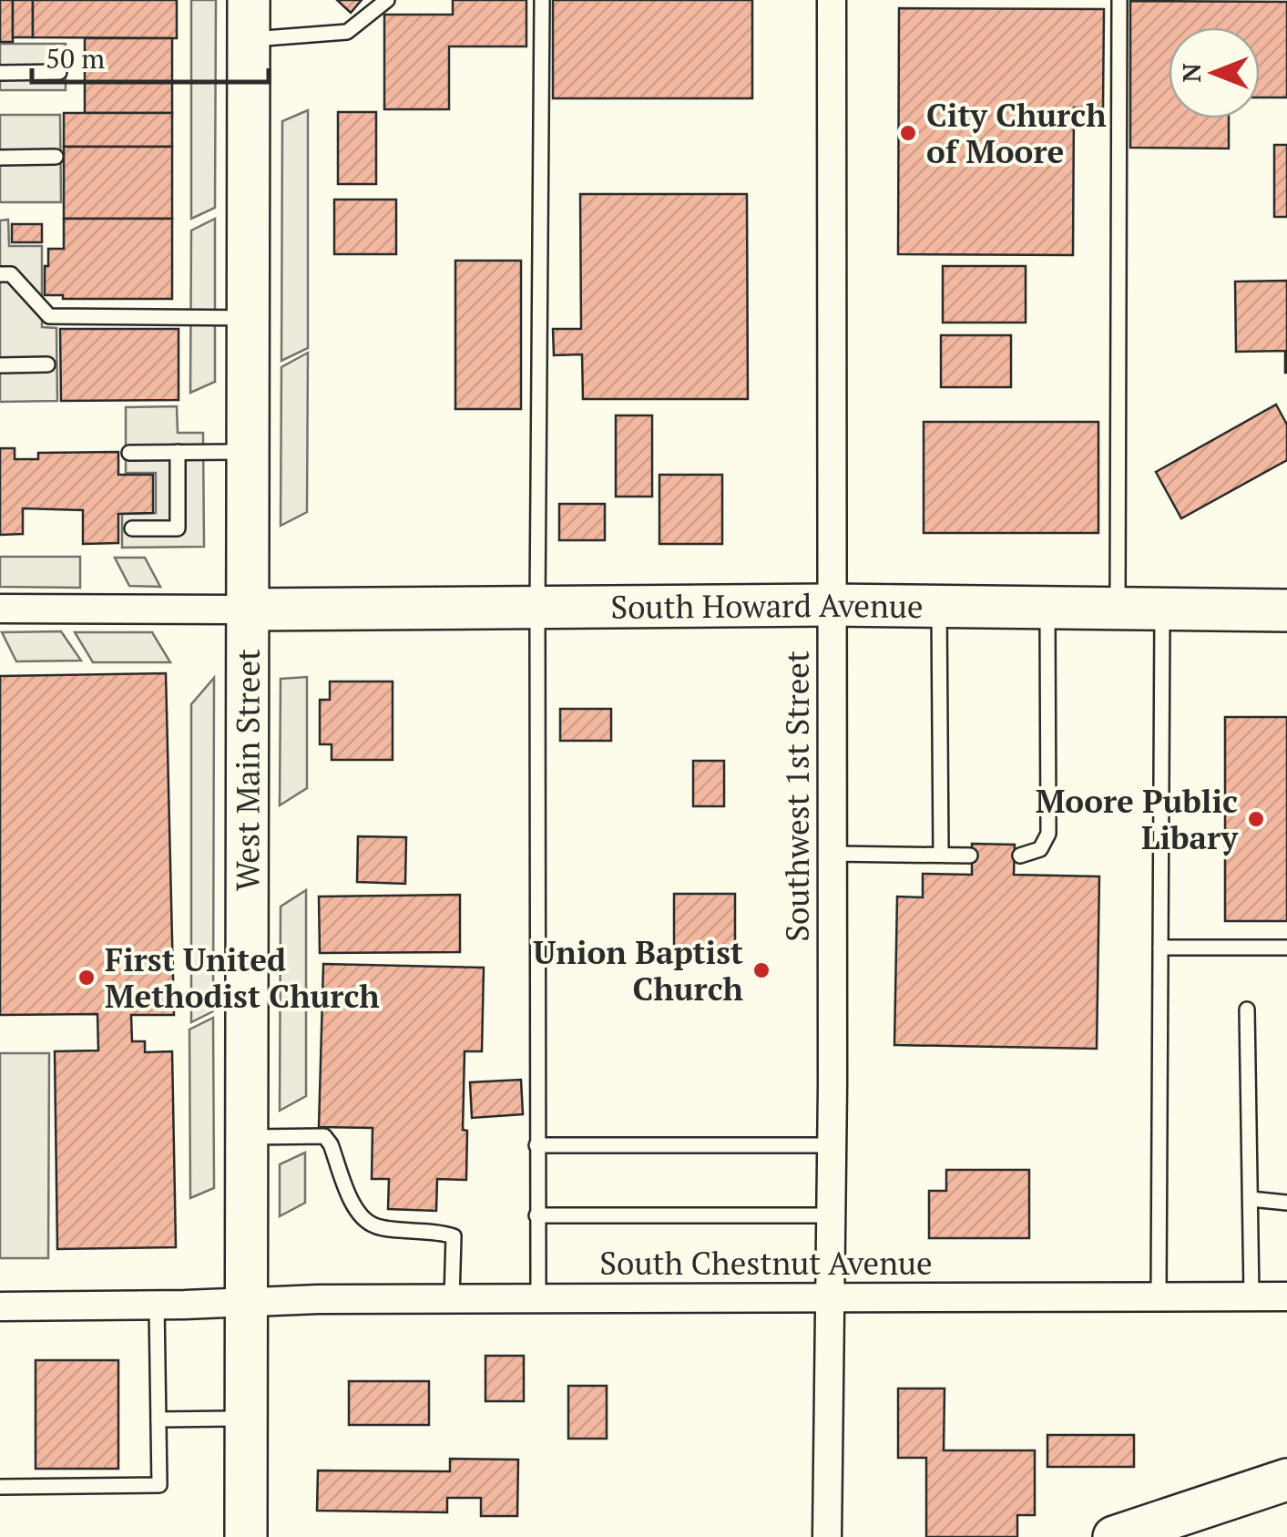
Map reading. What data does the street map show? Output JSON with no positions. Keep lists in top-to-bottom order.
{
  "streets": {
    "main road": ["South Howard Avenue", "West Main Street"],
    "street": ["Southwest 1st Street", "South Chestnut Avenue"]
  },
  "crossings": [
    ["South Howard Avenue", "West Main Street"],
    ["South Howard Avenue", "Southwest 1st Street"],
    ["West Main Street", "South Chestnut Avenue"],
    ["Southwest 1st Street", "South Chestnut Avenue"]
  ],
  "places": [
    "City Church of Moore",
    "Moore Public Libary",
    "Union Baptist Church",
    "First United Methodist Church"
  ],
  "scale_bar": "50 m",
  "north": "left"
}
